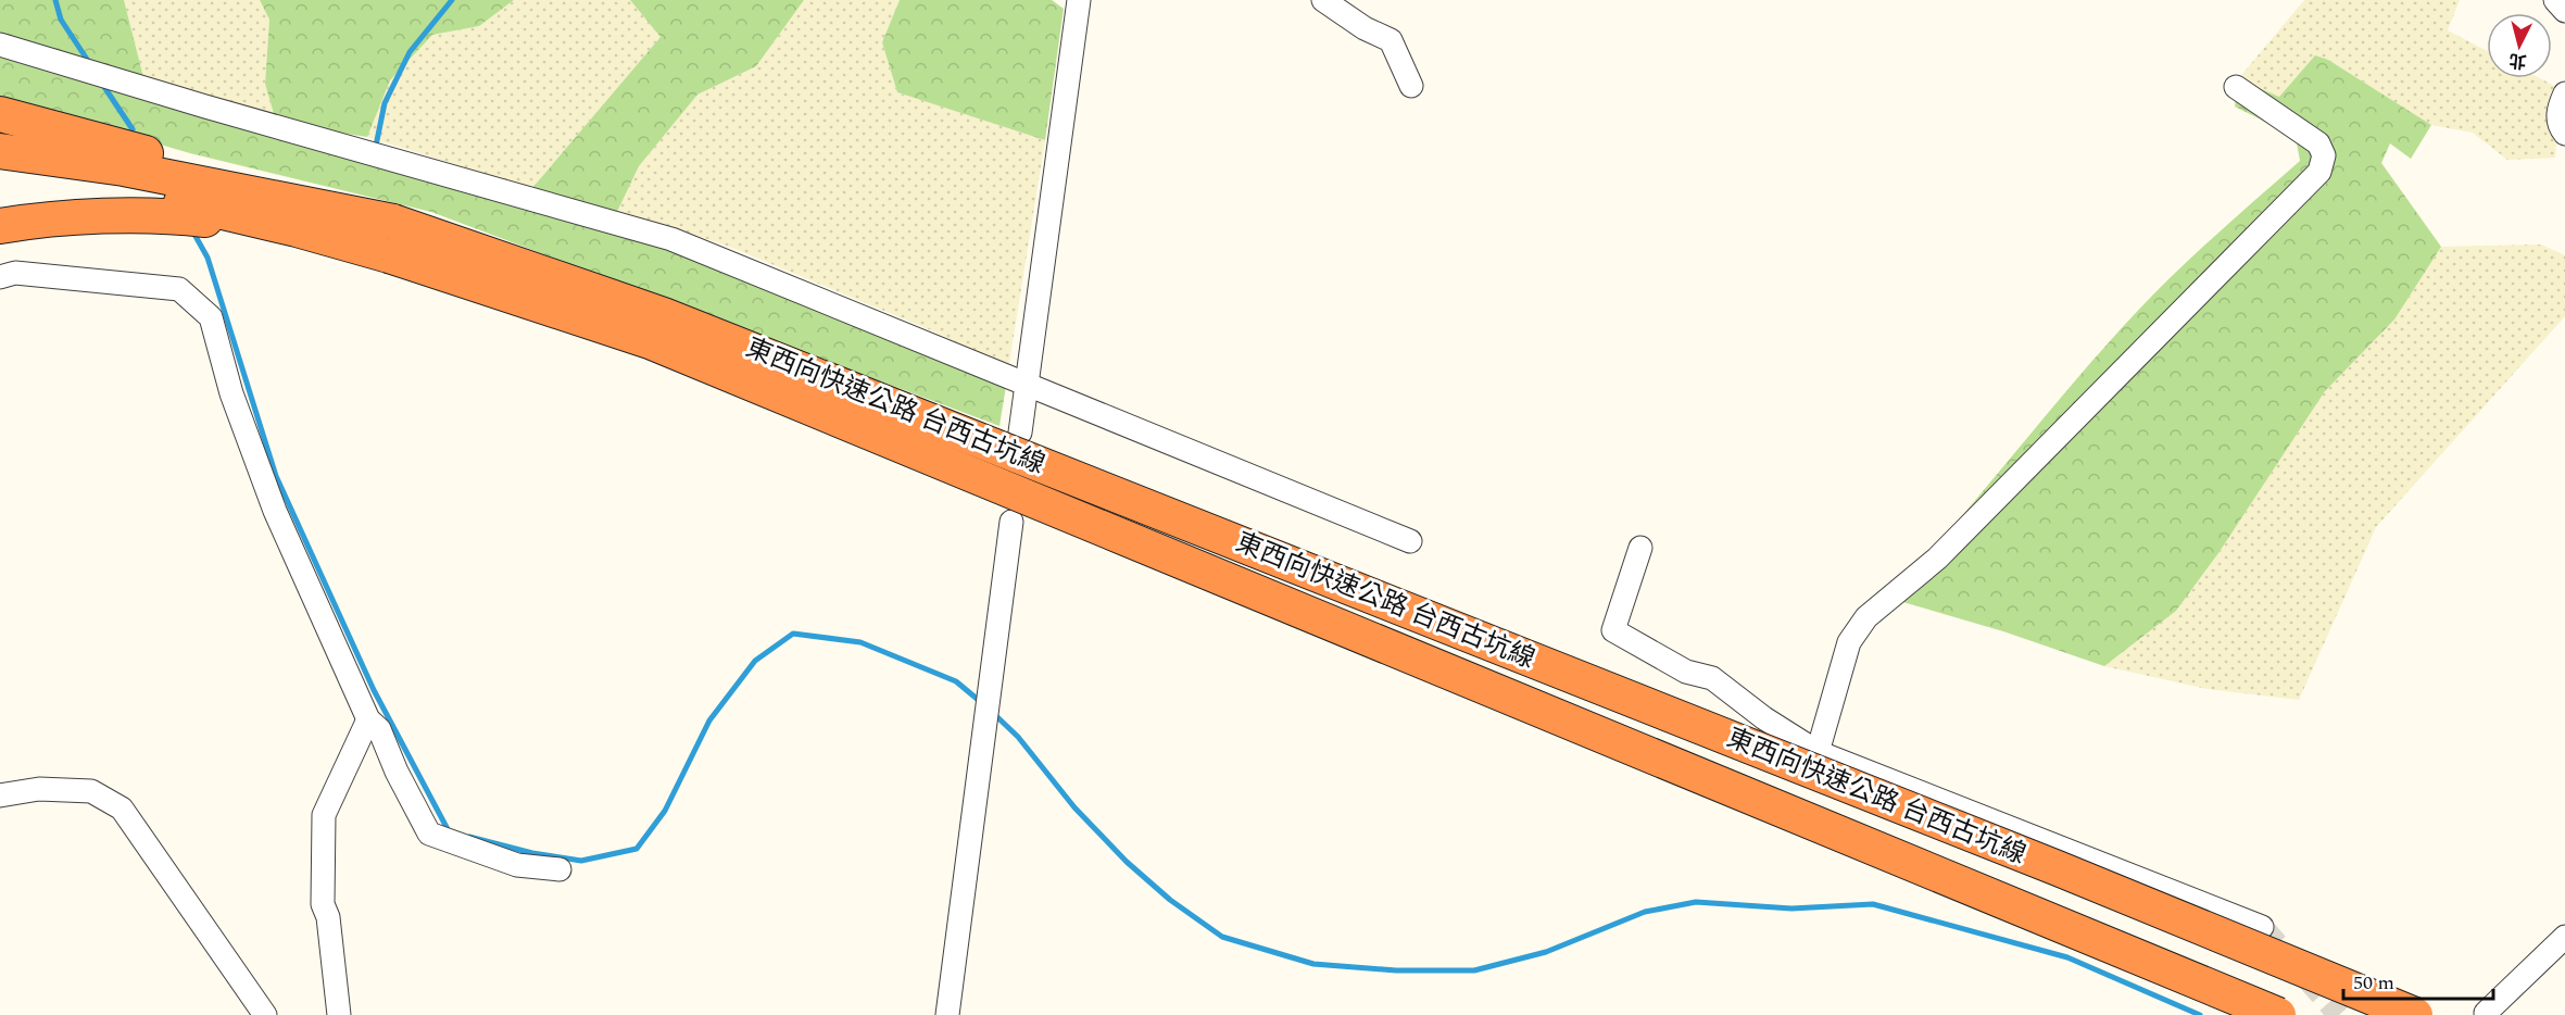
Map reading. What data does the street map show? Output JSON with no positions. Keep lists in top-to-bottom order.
{
  "streets": {
    "highway": ["東西向快速公路 台西古坑線"]
  },
  "scale_bar": "50 m",
  "north": "bottom"
}
